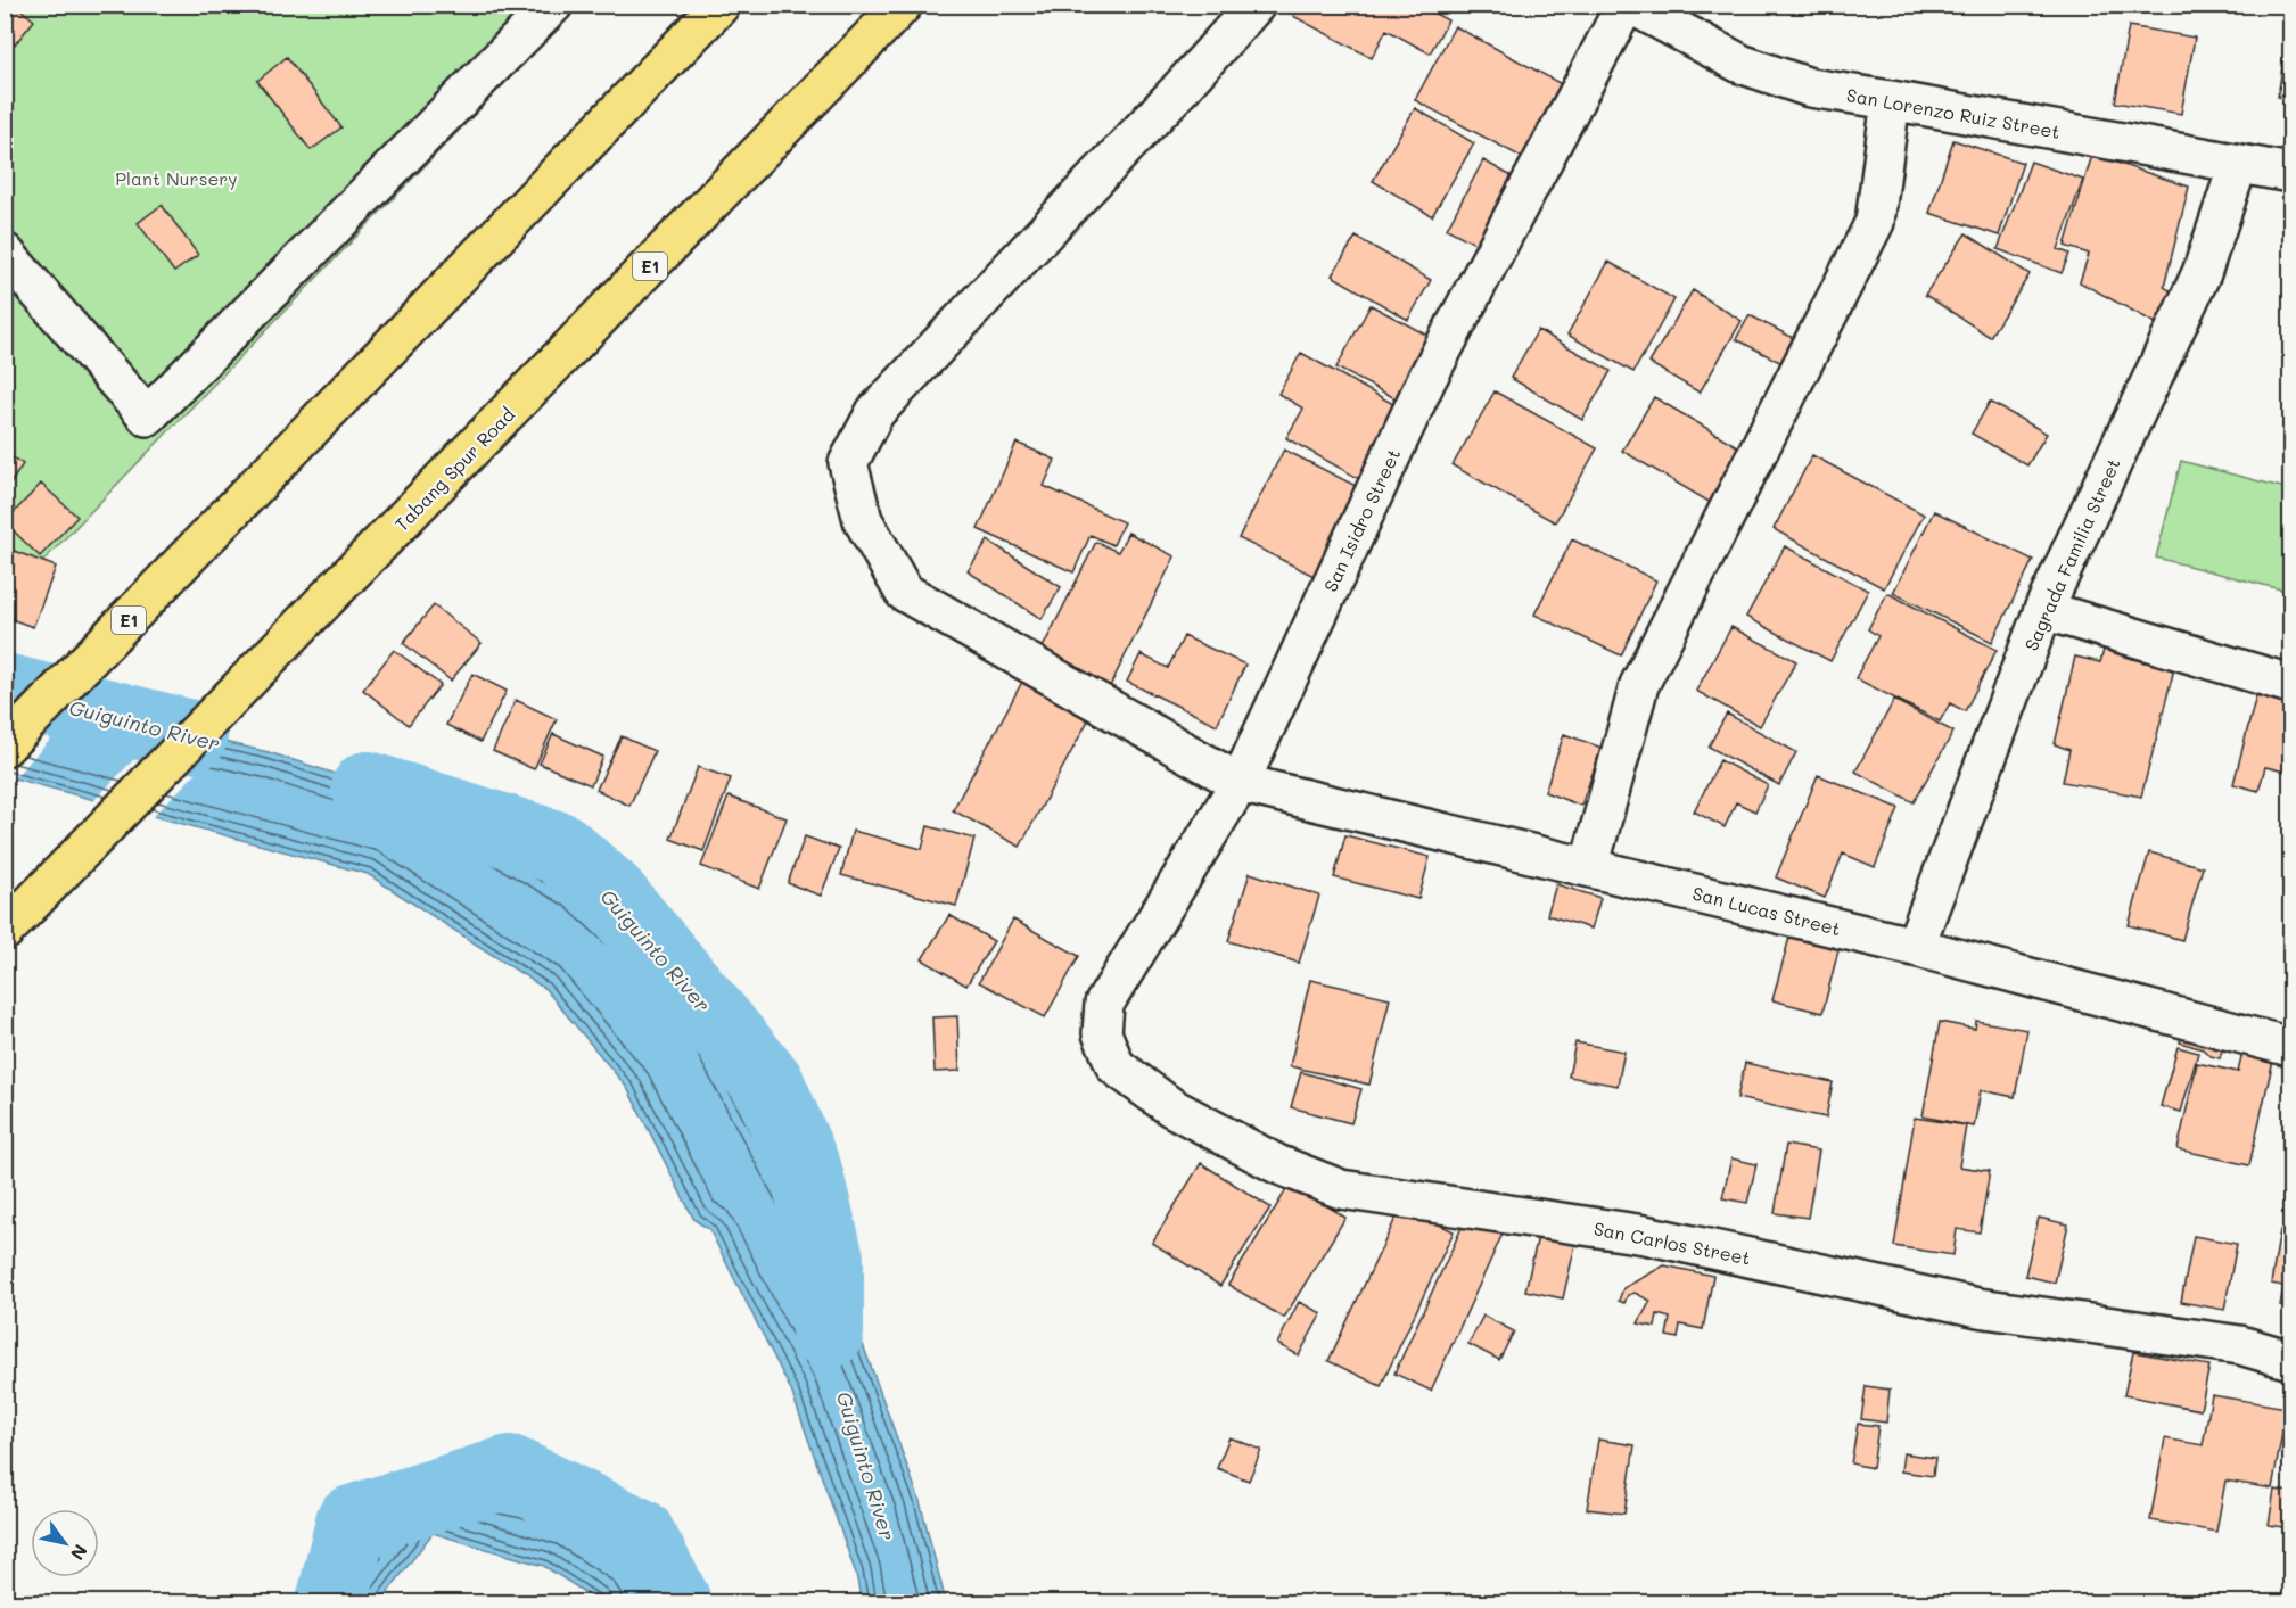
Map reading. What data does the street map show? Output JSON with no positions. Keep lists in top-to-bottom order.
{
  "streets": {
    "highway": ["E1", "Tabang Spur Road"],
    "street": [
      "San Lorenzo Ruiz Street",
      "San Isidro Street",
      "Sagrada Familia Street",
      "San Lucas Street",
      "San Carlos Street"
    ]
  },
  "crossings": [
    ["San Lorenzo Ruiz Street", "Sagrada Familia Street"],
    ["San Isidro Street", "San Lucas Street"],
    ["San Isidro Street", "San Carlos Street"],
    ["Sagrada Familia Street", "San Lucas Street"]
  ],
  "water": ["Guiguinto River"],
  "parks": ["Plant Nursery"],
  "north": "bottom right"
}
